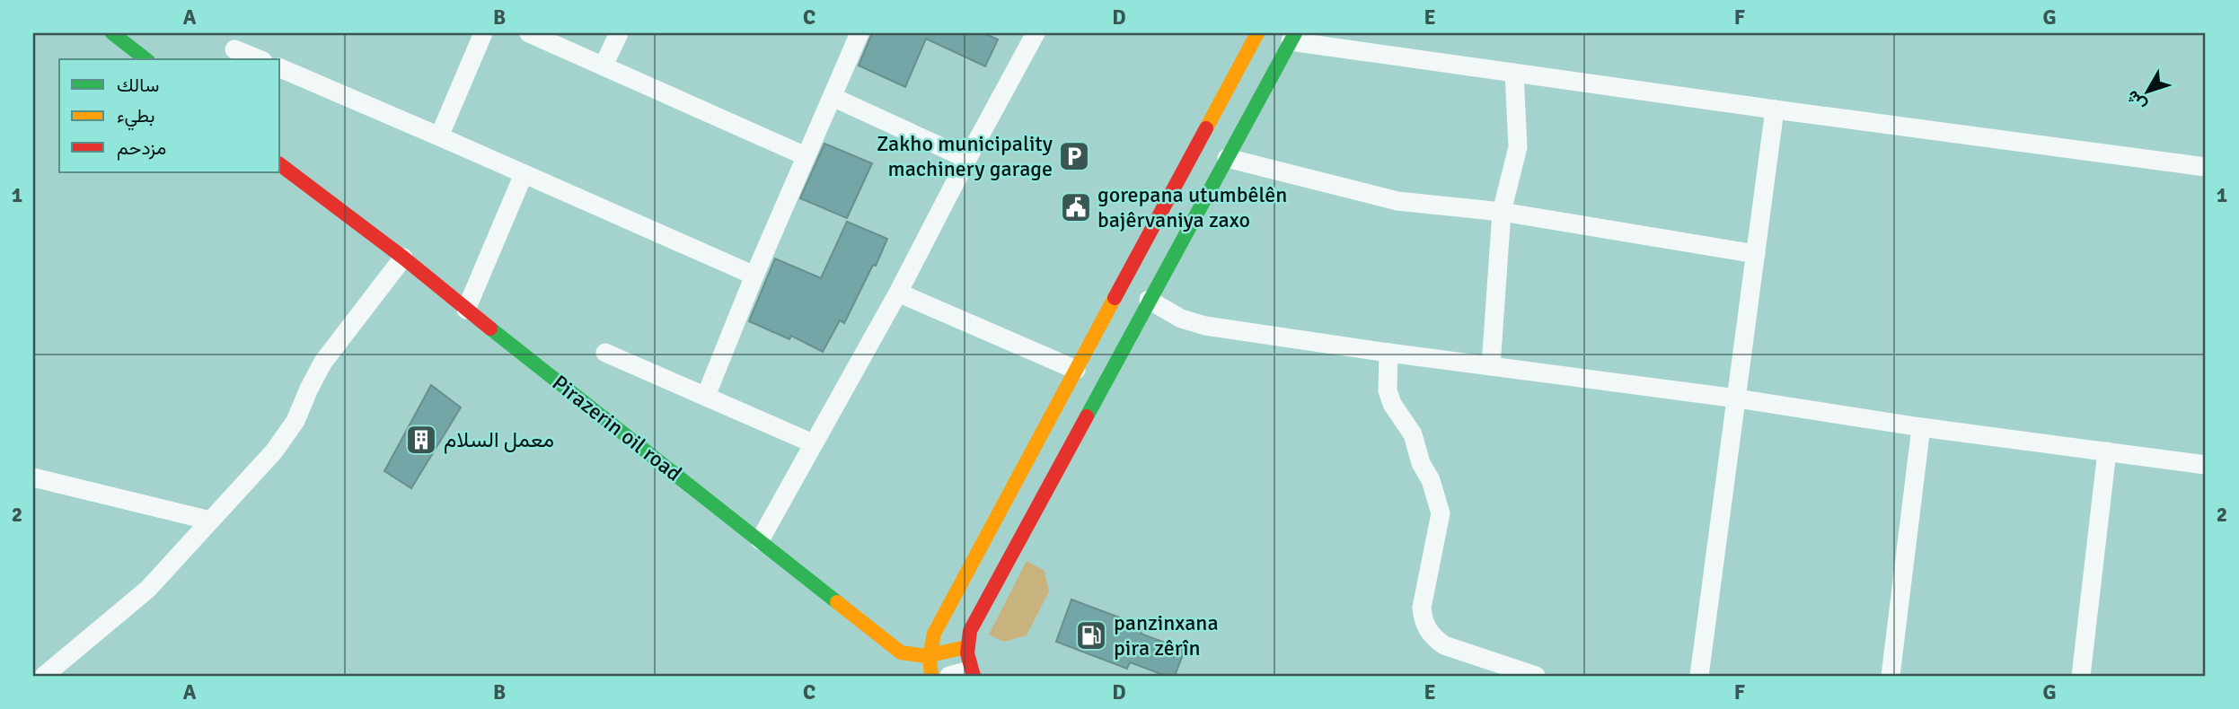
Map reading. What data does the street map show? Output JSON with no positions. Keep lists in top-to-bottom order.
{
  "streets": {
    "main road": ["Pirazerin oil road"]
  },
  "places": {
    "parking": ["Zakho municipality machinery garage"],
    "public building": ["gorepana utumbêlên bajêrvaniya zaxo"],
    "building": ["معمل السلام"],
    "fuel station": ["panzinxana pira zêrîn"]
  },
  "legend": ["سالك", "بطيء", "مزدحم"],
  "north": "bottom left",
  "grid": {
    "columns": [
      "A",
      "B",
      "C",
      "D",
      "E",
      "F",
      "G"
    ],
    "rows": ["1", "2"]
  }
}
